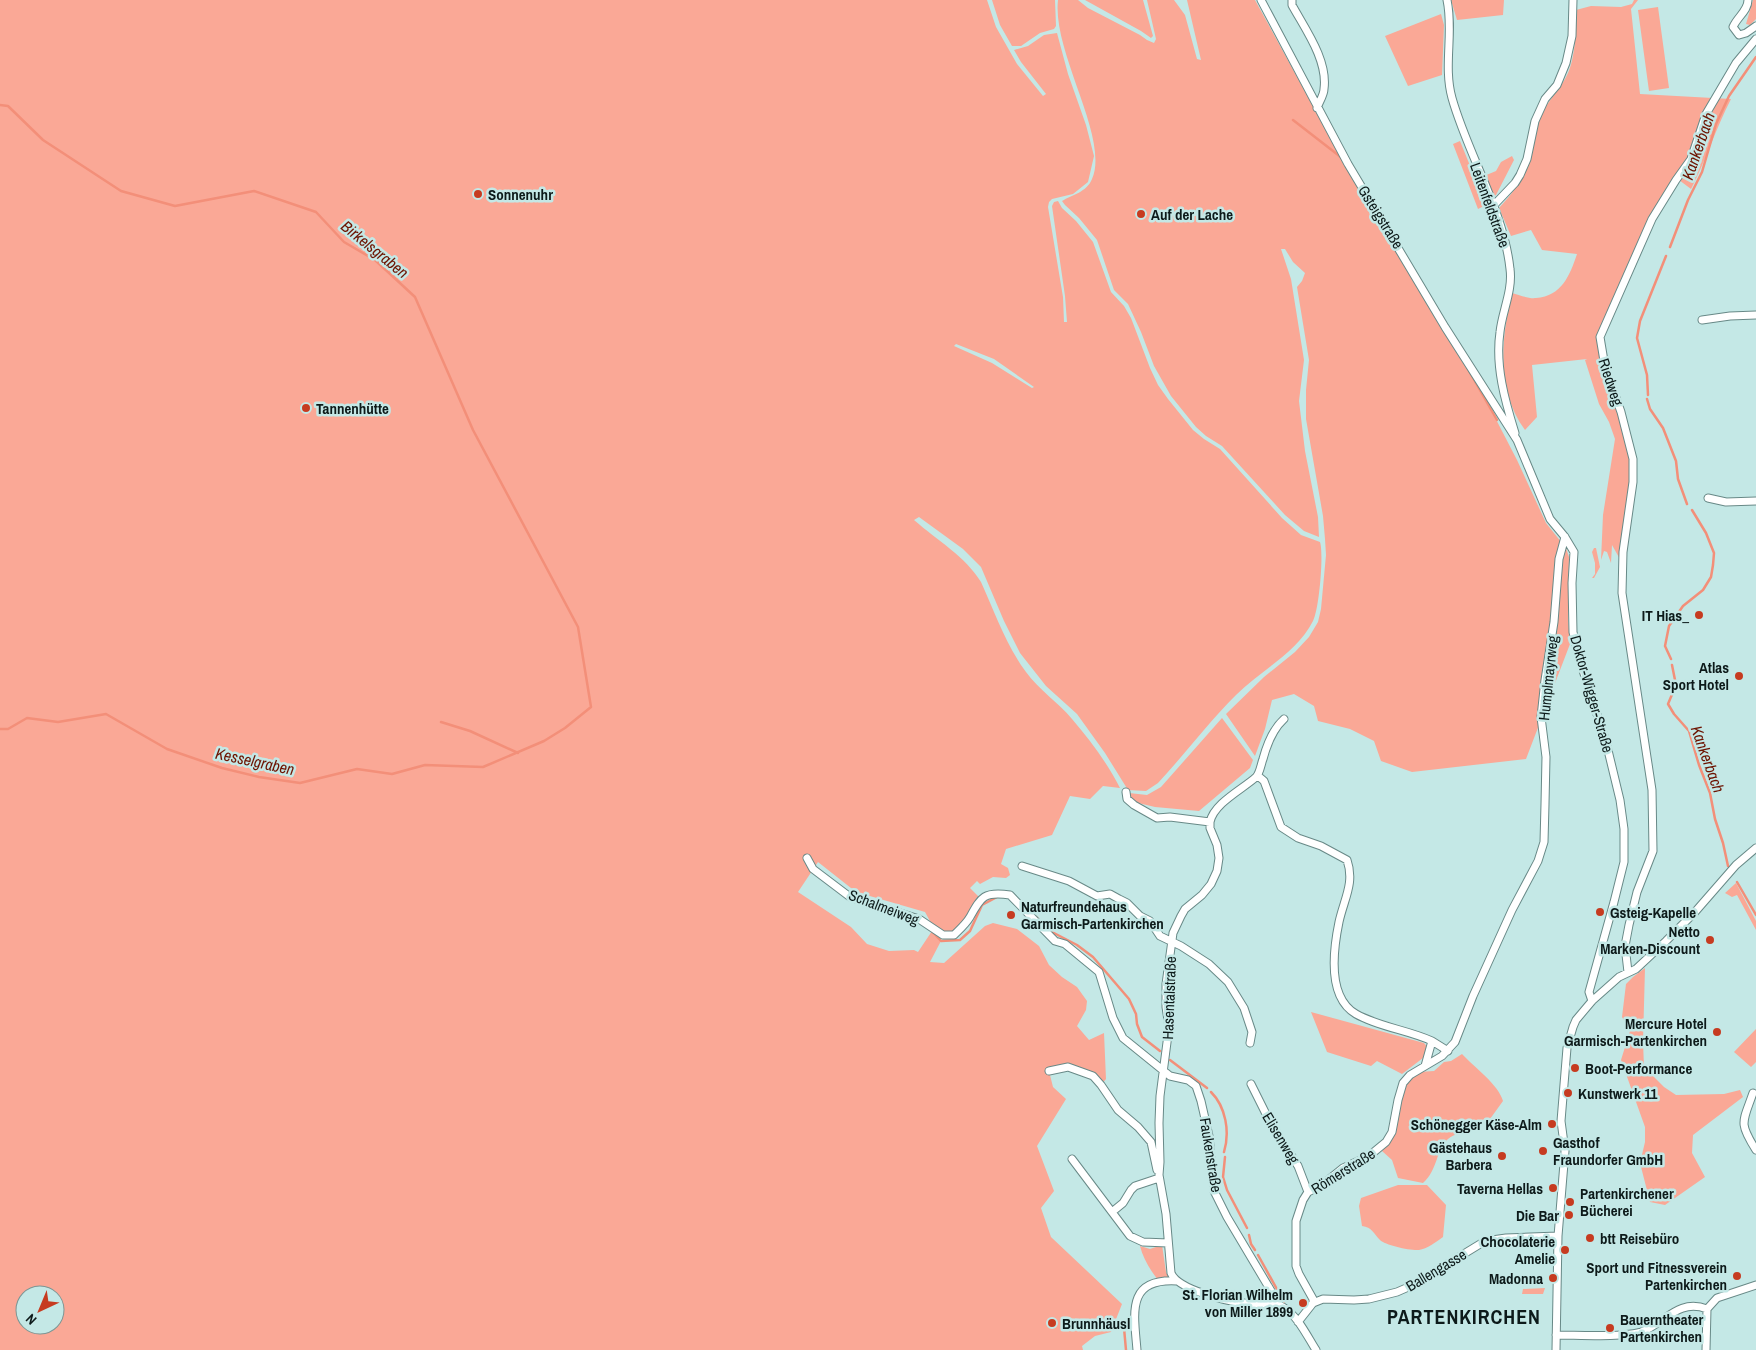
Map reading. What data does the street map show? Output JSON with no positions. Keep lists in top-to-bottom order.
{
  "streets": {
    "street": [
      "Leitenfeldstraße",
      "Gsteigstraße",
      "Riedweg",
      "Humplmayrweg",
      "Doktor-Wigger-Straße",
      "Schalmeiweg",
      "Hasentalstraße",
      "Elisenweg",
      "Faukenstraße",
      "Römerstraße",
      "Ballengasse"
    ]
  },
  "crossings": [
    ["Leitenfeldstraße", "Doktor-Wigger-Straße"],
    ["Gsteigstraße", "Doktor-Wigger-Straße"],
    ["Humplmayrweg", "Doktor-Wigger-Straße"],
    ["Humplmayrweg", "Römerstraße"],
    ["Schalmeiweg", "Hasentalstraße"],
    ["Schalmeiweg", "Faukenstraße"],
    ["Hasentalstraße", "Faukenstraße"],
    ["Elisenweg", "Römerstraße"],
    ["Römerstraße", "Ballengasse"]
  ],
  "districts": ["PARTENKIRCHEN"],
  "water": ["Kankerbach", "Birkelsgraben", "Kesselgraben"],
  "places": [
    "Sonnenuhr",
    "Auf der Lache",
    "Tannenhütte",
    "IT Hias_",
    "Atlas Sport Hotel",
    "Gsteig-Kapelle",
    "Naturfreundehaus Garmisch-Partenkirchen",
    "Netto Marken-Discount",
    "Mercure Hotel Garmisch-Partenkirchen",
    "Boot-Performance",
    "Kunstwerk 11",
    "Schönegger Käse-Alm",
    "Gasthof Fraundorfer GmbH",
    "Gästehaus Barbera",
    "Taverna Hellas",
    "Partenkirchener Bücherei",
    "Die Bar",
    "btt Reisebüro",
    "Chocolaterie Amelie",
    "Sport und Fitnessverein Partenkirchen",
    "Madonna",
    "St. Florian Wilhelm von Miller 1899",
    "Brunnhäusl",
    "Bauerntheater Partenkirchen"
  ],
  "north": "bottom left"
}
